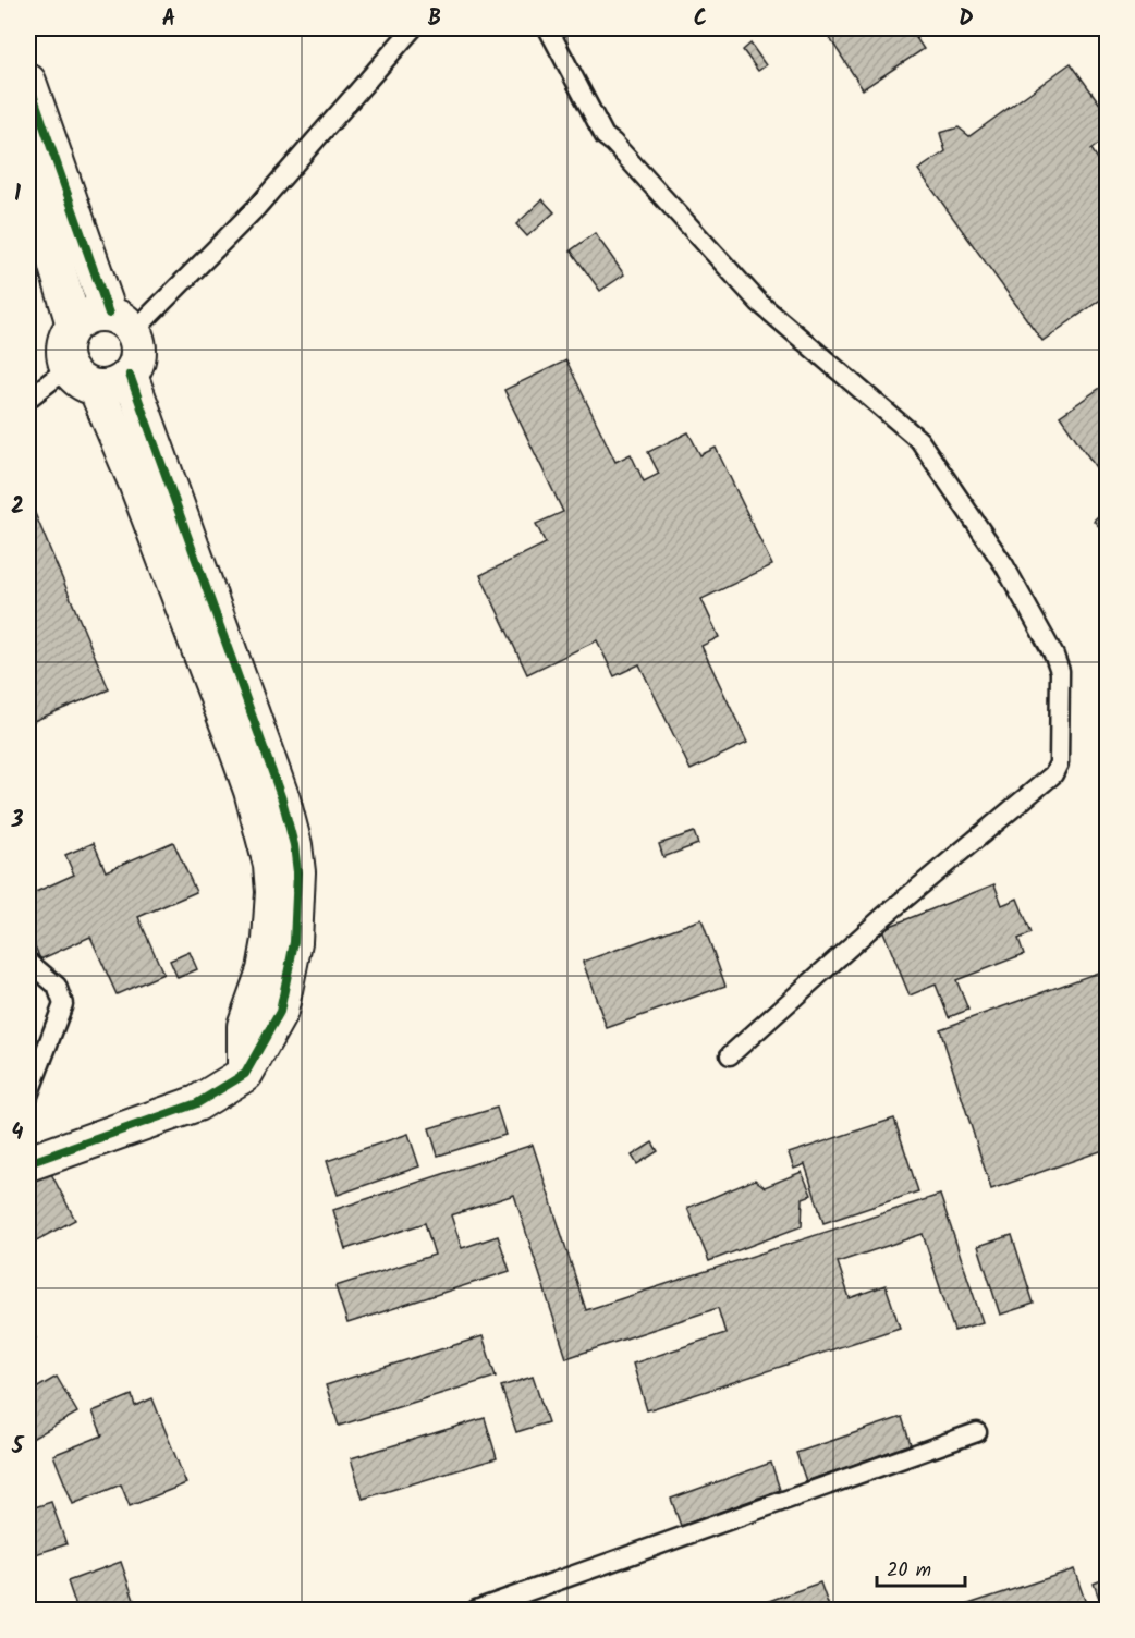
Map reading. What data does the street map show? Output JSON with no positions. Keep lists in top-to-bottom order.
{
  "scale_bar": "20 m",
  "grid": {
    "columns": [
      "A",
      "B",
      "C",
      "D"
    ],
    "rows": [
      "1",
      "2",
      "3",
      "4",
      "5"
    ]
  }
}
